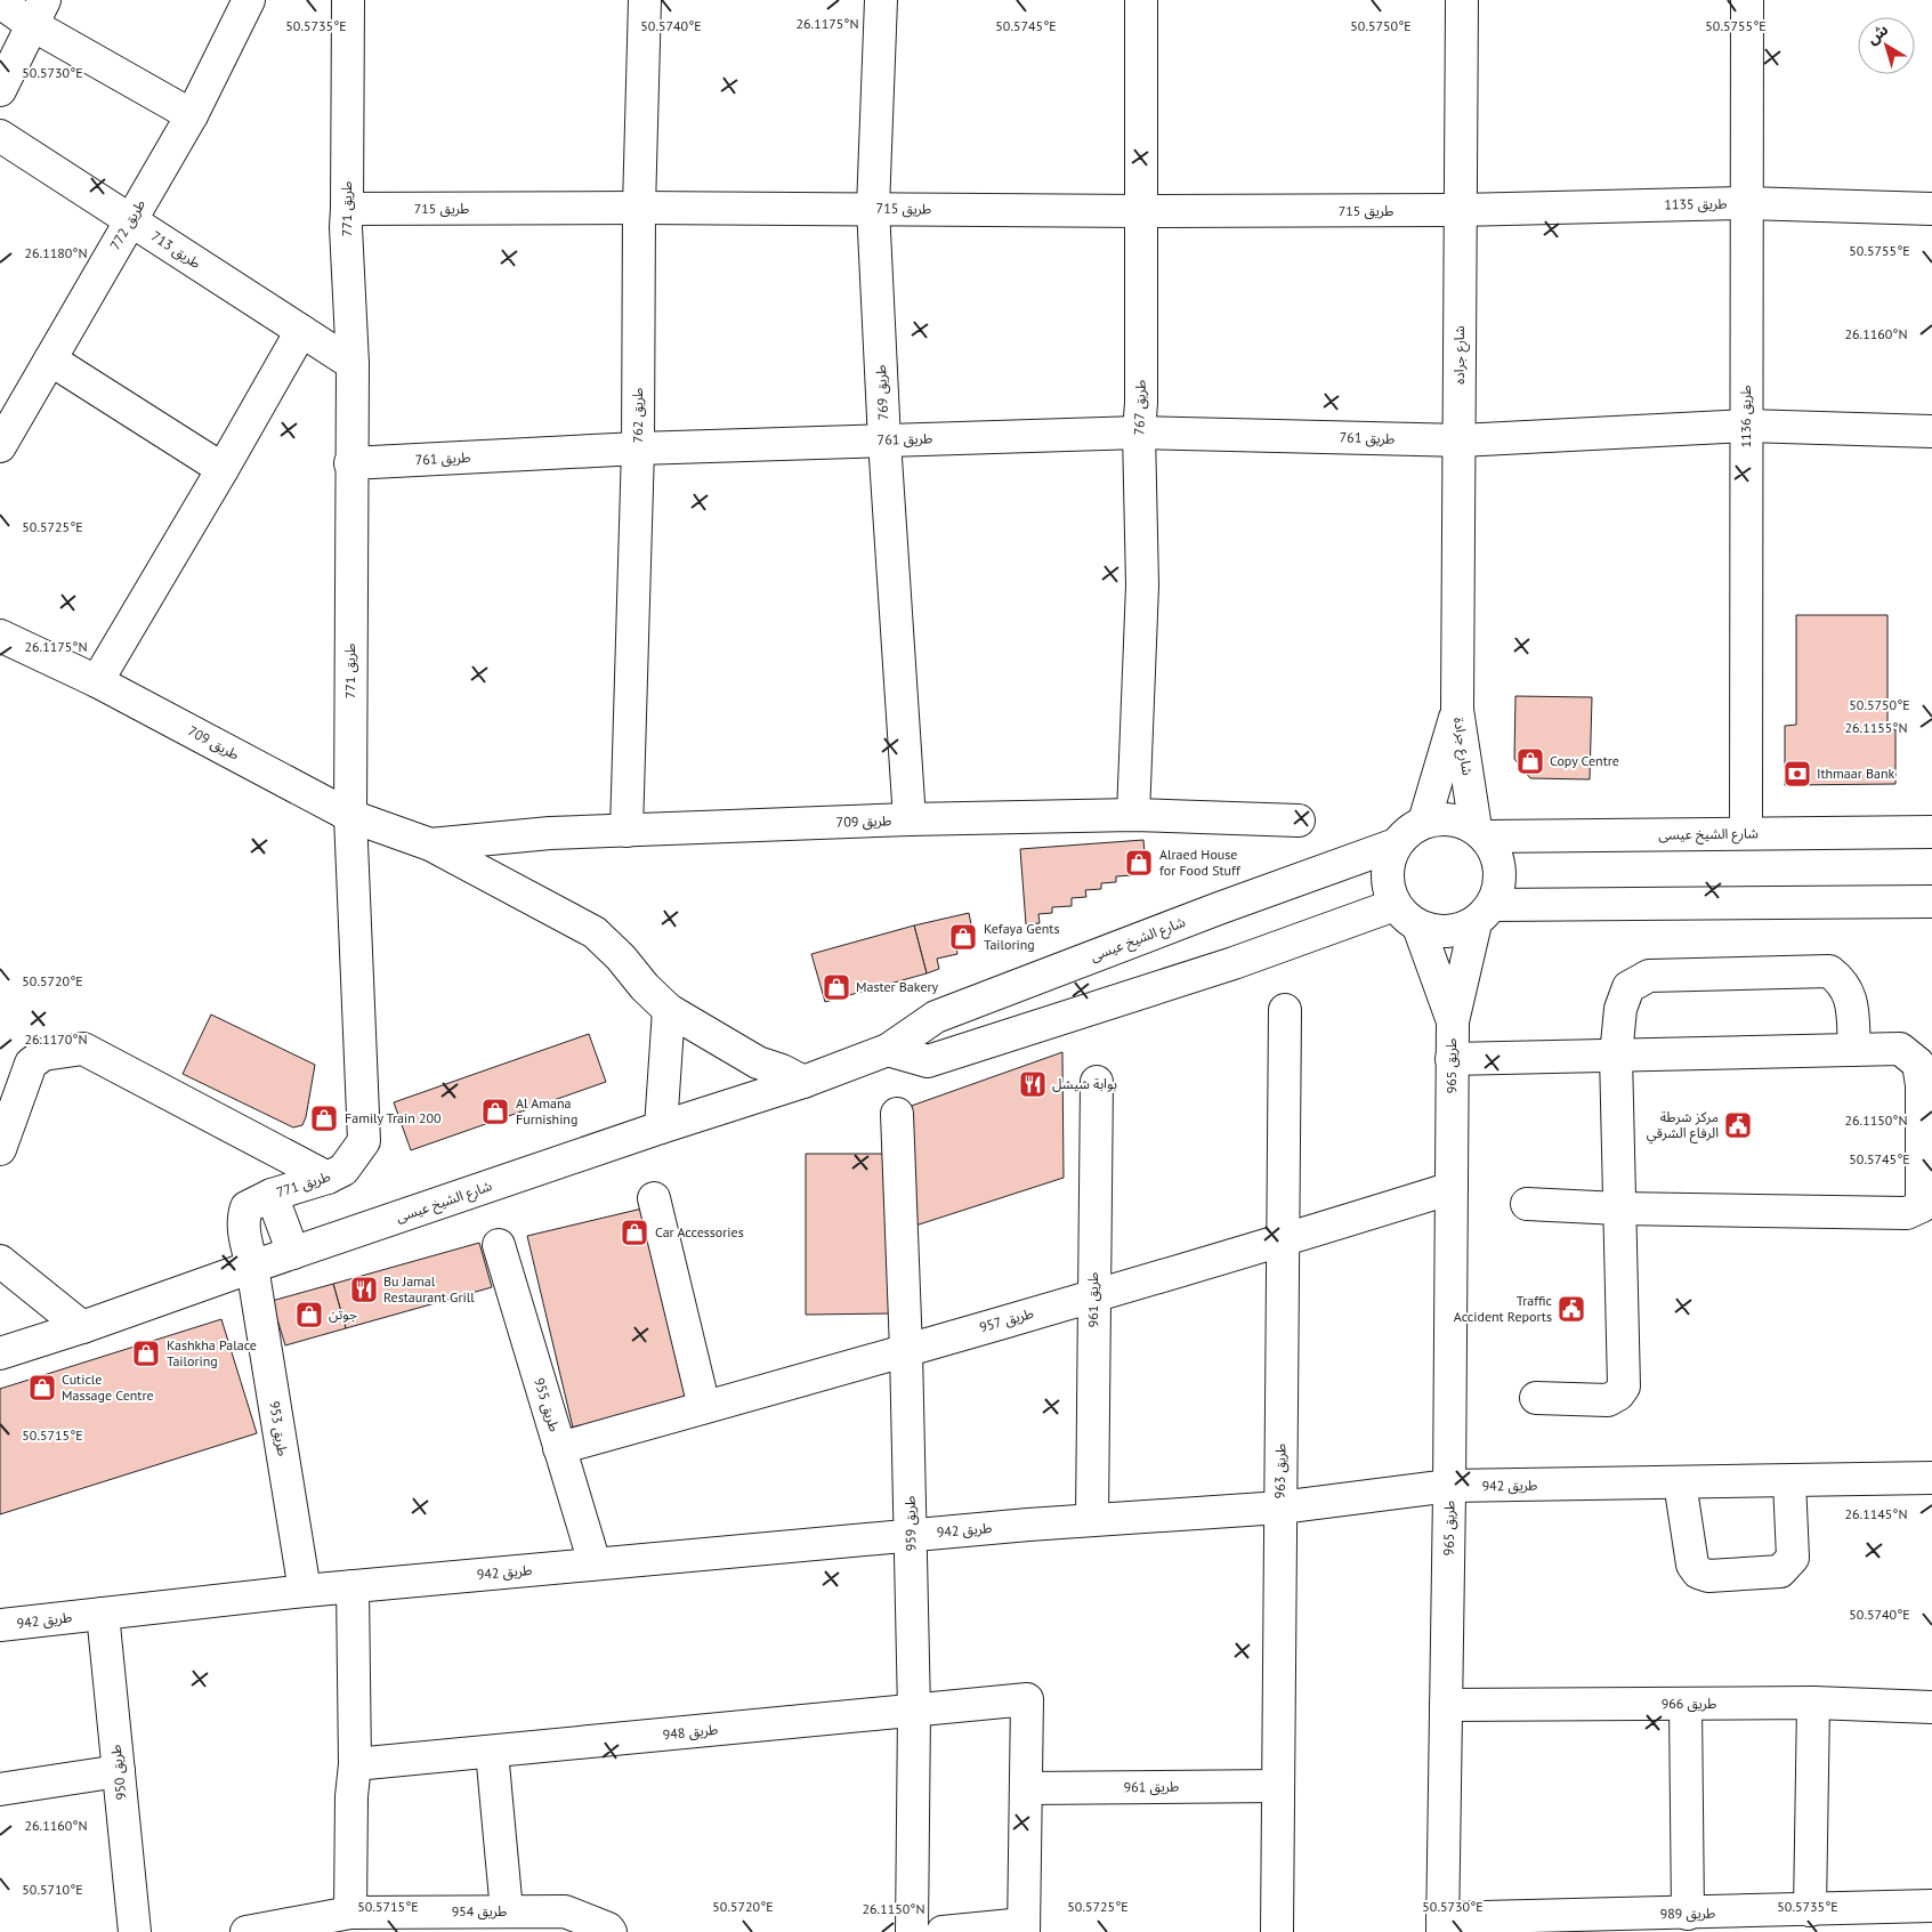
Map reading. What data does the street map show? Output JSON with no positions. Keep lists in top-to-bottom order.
{
  "streets": {
    "street": [
      "طريق 1135",
      "طريق 771",
      "طريق 715",
      "طريق 772",
      "طريق 713",
      "شارع جراده",
      "طريق 769",
      "طريق 767",
      "طريق 762",
      "طريق 1136",
      "طريق 761",
      "طريق 709",
      "شارع جرادة",
      "شارع الشيخ عيسى",
      "طريق 965",
      "طريق 961",
      "طريق 957",
      "طريق 955",
      "طريق 953",
      "طريق 963",
      "طريق 942",
      "طريق 959",
      "طريق 966",
      "طريق 948",
      "طريق 950",
      "طريق 954",
      "طريق 989"
    ]
  },
  "crossings": [
    ["طريق 1135", "طريق 715"],
    ["طريق 1135", "شارع جراده"],
    ["طريق 1135", "طريق 1136"],
    ["طريق 771", "طريق 715"],
    ["طريق 771", "طريق 713"],
    ["طريق 771", "طريق 761"],
    ["طريق 771", "طريق 709"],
    ["طريق 771", "شارع الشيخ عيسى"],
    ["طريق 771", "طريق 953"],
    ["طريق 715", "شارع جراده"],
    ["طريق 715", "طريق 769"],
    ["طريق 715", "طريق 767"],
    ["طريق 715", "طريق 762"],
    ["طريق 772", "طريق 713"],
    ["شارع جراده", "طريق 761"],
    ["شارع جراده", "شارع جرادة"],
    ["طريق 769", "طريق 761"],
    ["طريق 769", "طريق 709"],
    ["طريق 767", "طريق 761"],
    ["طريق 767", "طريق 709"],
    ["طريق 762", "طريق 761"],
    ["طريق 762", "طريق 709"],
    ["طريق 1136", "طريق 761"],
    ["طريق 1136", "شارع الشيخ عيسى"],
    ["طريق 709", "شارع الشيخ عيسى"],
    ["شارع جرادة", "شارع الشيخ عيسى"],
    ["شارع جرادة", "طريق 965"],
    ["شارع الشيخ عيسى", "طريق 965"],
    ["شارع الشيخ عيسى", "طريق 953"],
    ["طريق 965", "طريق 957"],
    ["طريق 965", "طريق 942"],
    ["طريق 965", "طريق 966"],
    ["طريق 965", "طريق 989"],
    ["طريق 961", "طريق 957"],
    ["طريق 961", "طريق 963"],
    ["طريق 961", "طريق 942"],
    ["طريق 961", "طريق 948"],
    ["طريق 957", "طريق 955"],
    ["طريق 957", "طريق 963"],
    ["طريق 957", "طريق 959"],
    ["طريق 955", "طريق 942"],
    ["طريق 953", "طريق 942"],
    ["طريق 963", "طريق 942"],
    ["طريق 942", "طريق 959"],
    ["طريق 942", "طريق 950"],
    ["طريق 959", "طريق 948"]
  ],
  "places": {
    "shop": [
      "Copy Centre",
      "Alraed House for Food Stuff",
      "Kefaya Gents Tailoring",
      "Master Bakery",
      "Al Amana Furnishing",
      "Family Train 200",
      "Car Accessories",
      "جوتن",
      "Kashkha Palace Tailoring",
      "Cuticle Massage Centre"
    ],
    "bank": ["Ithmaar Bank"],
    "restaurant": ["بوابة شيشل", "Bu Jamal Restaurant Grill"],
    "public building": ["مركز شرطة الرفاع الشرقي", "Traffic Accident Reports"]
  },
  "north": "top left",
  "coordinates": [
    "26.1175°N",
    "50.5740°E",
    "50.5745°E",
    "50.5755°E",
    "50.5735°E",
    "50.5750°E",
    "50.5730°E",
    "26.1180°N",
    "26.1160°N",
    "50.5725°E",
    "26.1155°N",
    "50.5720°E",
    "26.1170°N",
    "26.1150°N",
    "50.5715°E",
    "26.1145°N",
    "50.5710°E"
  ]
}
